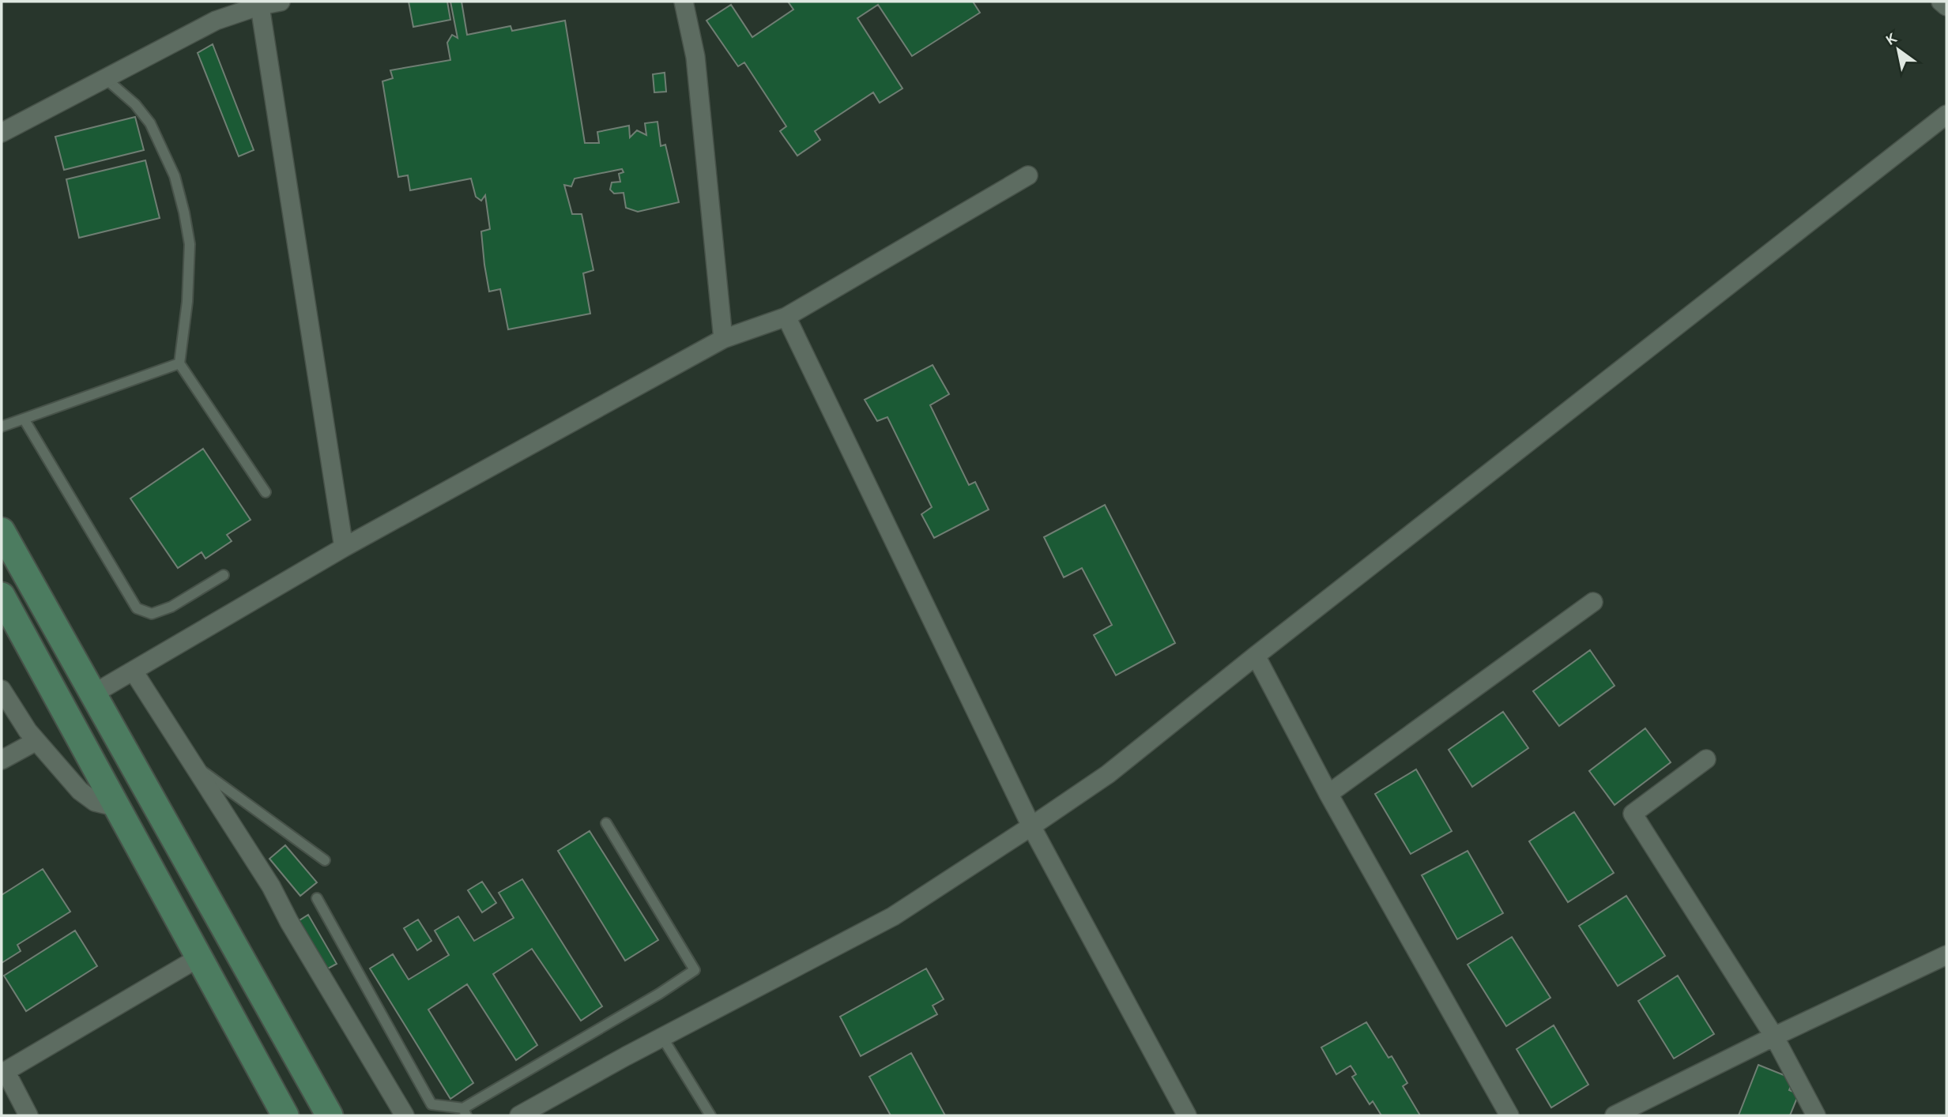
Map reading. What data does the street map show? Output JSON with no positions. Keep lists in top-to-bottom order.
{
  "north": "top left"
}
